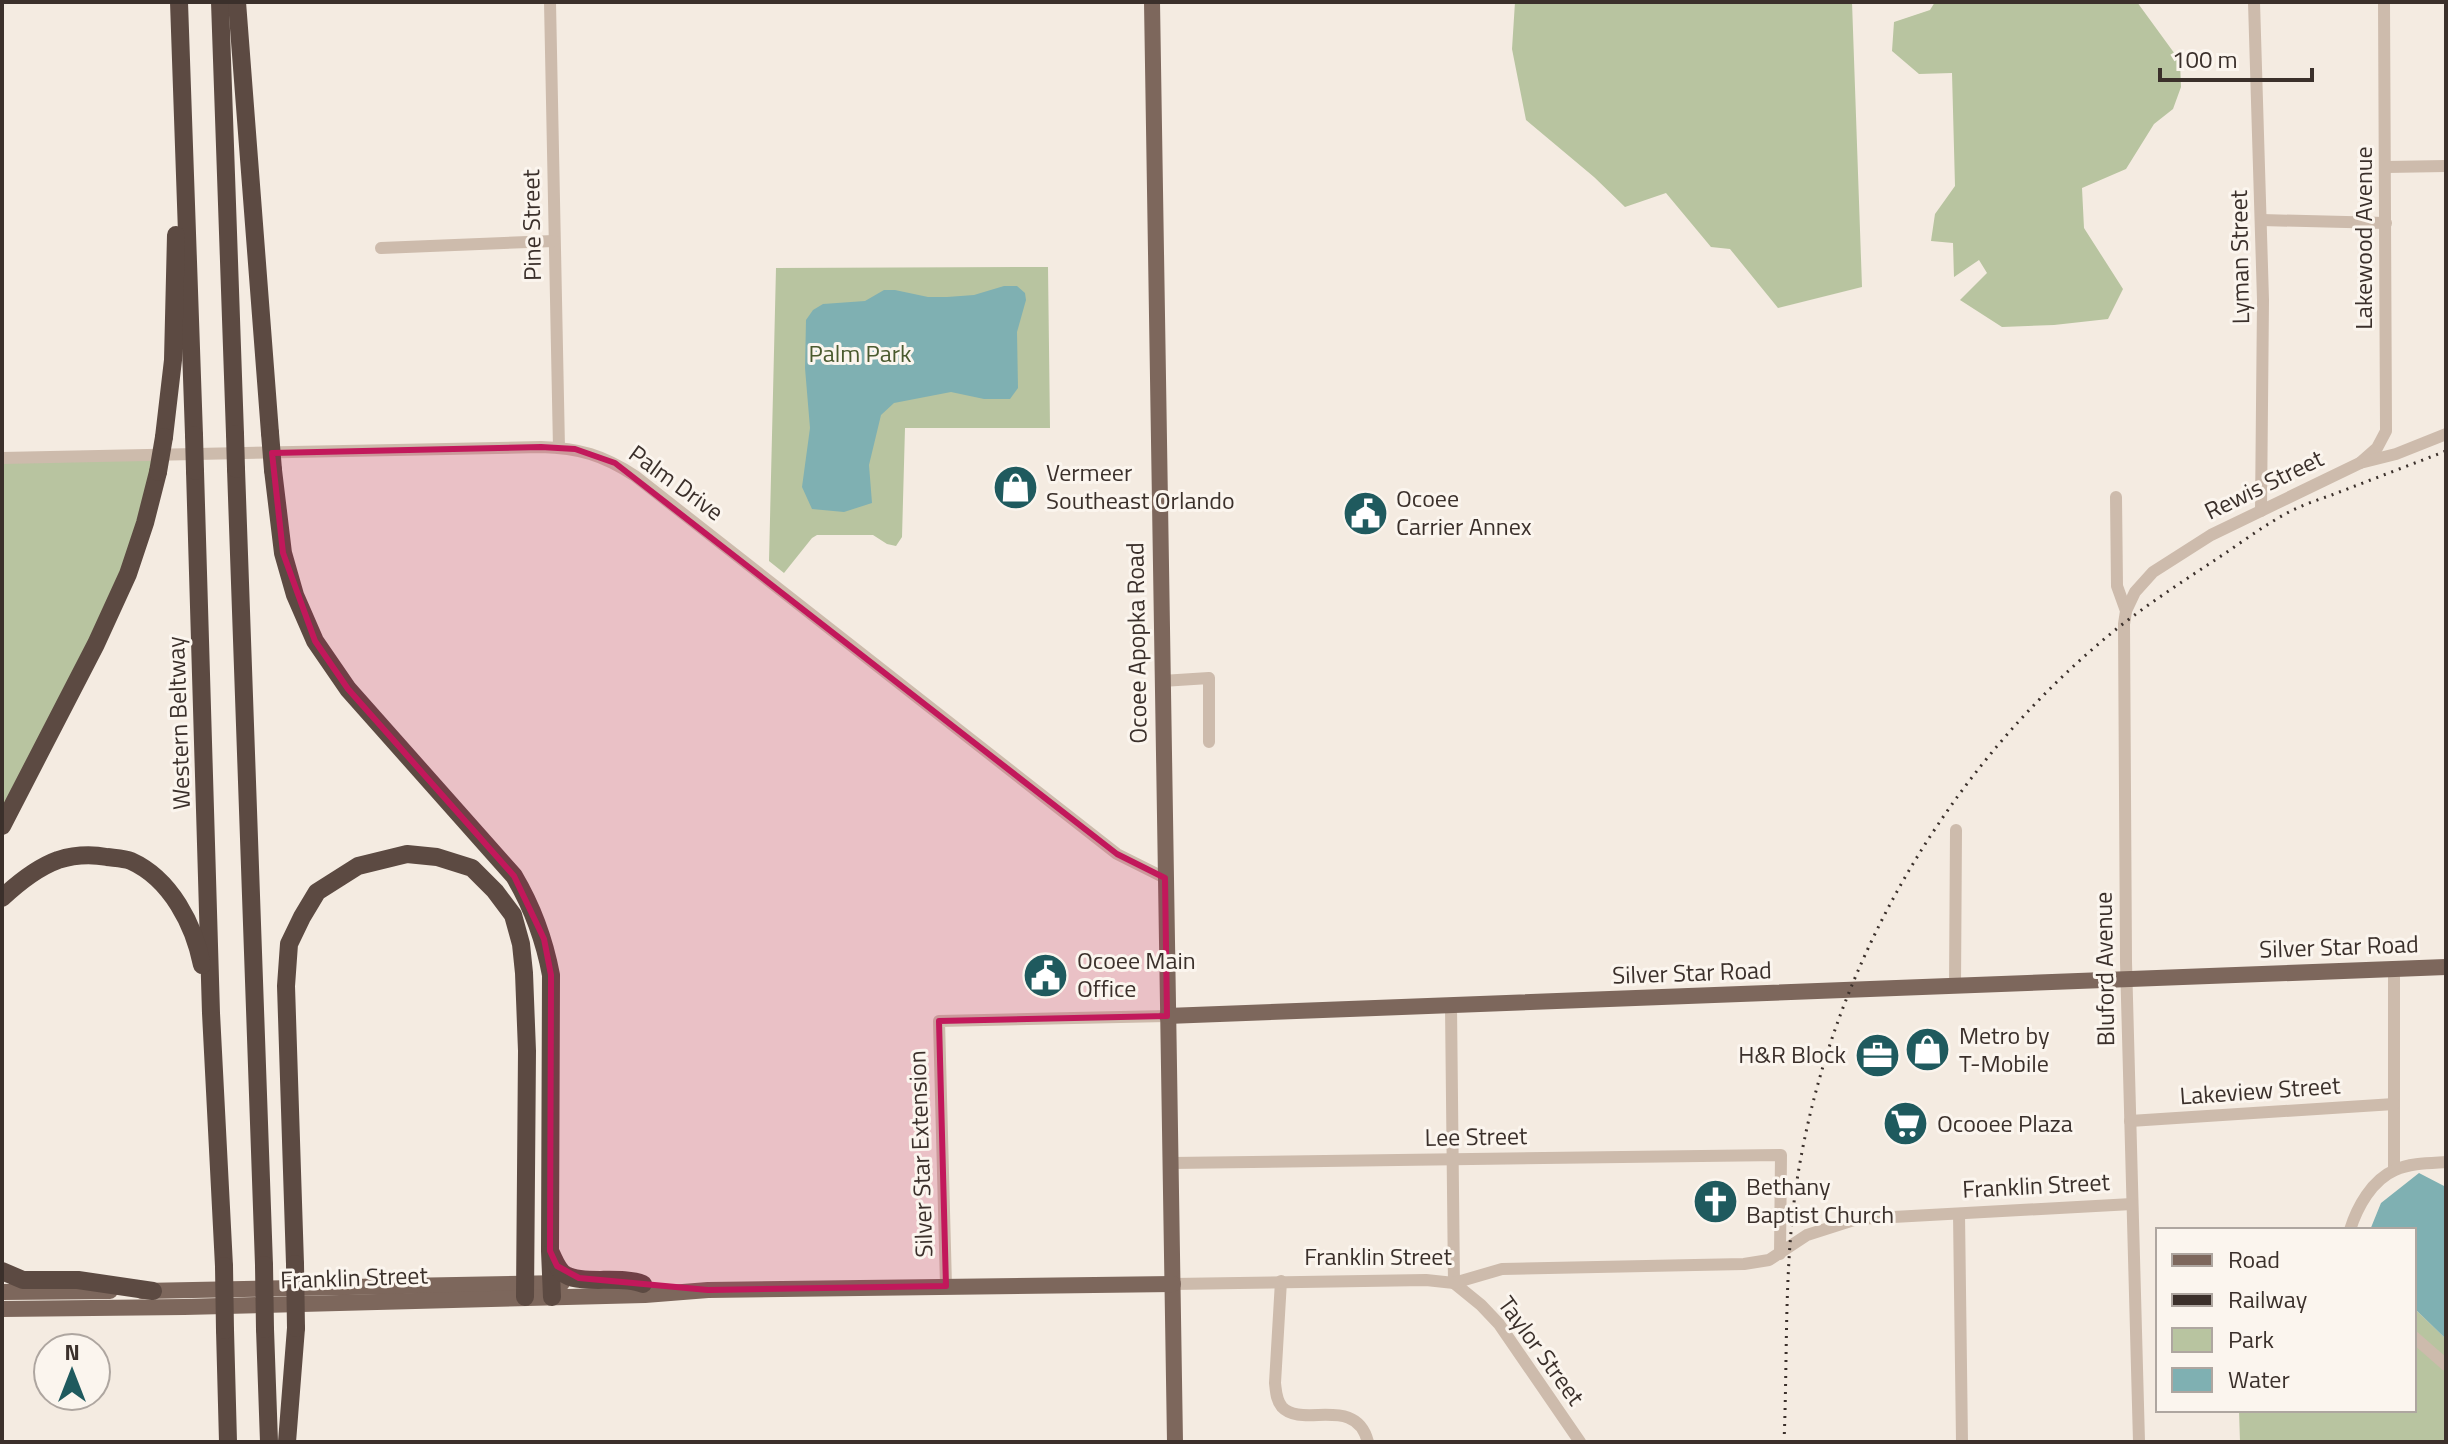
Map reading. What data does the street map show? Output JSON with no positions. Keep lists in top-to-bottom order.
{
  "streets": {
    "highway": ["Western Beltway"],
    "main road": ["Ocoee Apopka Road", "Silver Star Road", "Franklin Street"],
    "street": [
      "Pine Street",
      "Lakewood Avenue",
      "Lyman Street",
      "Palm Drive",
      "Rewis Street",
      "Bluford Avenue",
      "Lakeview Street",
      "Lee Street",
      "Silver Star Extension",
      "Taylor Street"
    ]
  },
  "crossings": [
    ["Pine Street", "Palm Drive"],
    ["Lakewood Avenue", "Rewis Street"],
    ["Lyman Street", "Rewis Street"],
    ["Palm Drive", "Ocoee Apopka Road"],
    ["Rewis Street", "Bluford Avenue"],
    ["Ocoee Apopka Road", "Silver Star Road"],
    ["Ocoee Apopka Road", "Lee Street"],
    ["Ocoee Apopka Road", "Franklin Street"],
    ["Silver Star Road", "Bluford Avenue"],
    ["Silver Star Road", "Silver Star Extension"],
    ["Bluford Avenue", "Lakeview Street"],
    ["Bluford Avenue", "Franklin Street"],
    ["Lee Street", "Franklin Street"],
    ["Silver Star Extension", "Franklin Street"],
    ["Franklin Street", "Taylor Street"]
  ],
  "parks": ["Palm Park"],
  "places": {
    "shop": ["Vermeer Southeast Orlando", "Metro by T-Mobile"],
    "public building": ["Ocoee Carrier Annex", "Ocoee Main Office"],
    "office": ["H&R Block"],
    "supermarket": ["Ocooee Plaza"],
    "church": ["Bethany Baptist Church"]
  },
  "legend": [
    "Road",
    "Railway",
    "Park",
    "Water"
  ],
  "scale_bar": "100 m",
  "north": "top"
}
